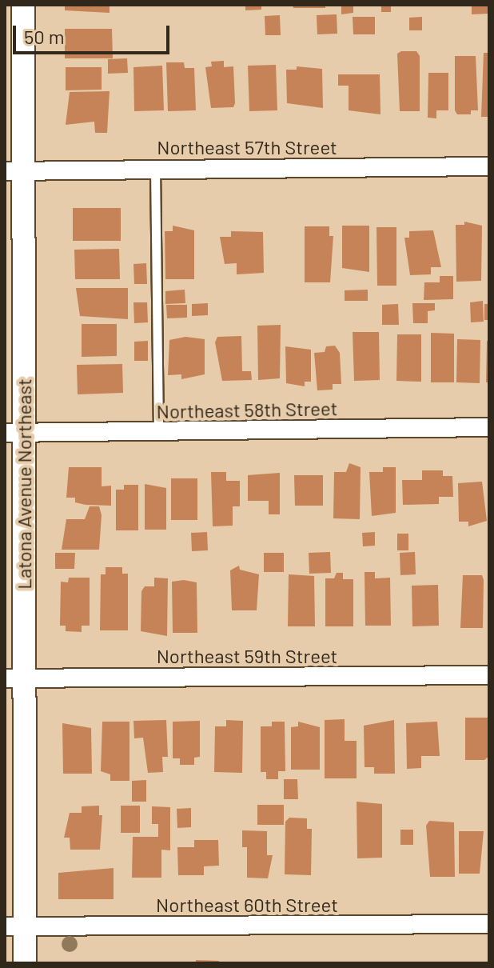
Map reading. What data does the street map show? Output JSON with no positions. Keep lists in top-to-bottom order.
{
  "streets": {
    "street": [
      "Northeast 57th Street",
      "Northeast 58th Street",
      "Latona Avenue Northeast",
      "Northeast 59th Street",
      "Northeast 60th Street"
    ]
  },
  "crossings": [
    ["Northeast 57th Street", "Latona Avenue Northeast"],
    ["Northeast 58th Street", "Latona Avenue Northeast"],
    ["Latona Avenue Northeast", "Northeast 59th Street"],
    ["Latona Avenue Northeast", "Northeast 60th Street"]
  ],
  "scale_bar": "50 m"
}
